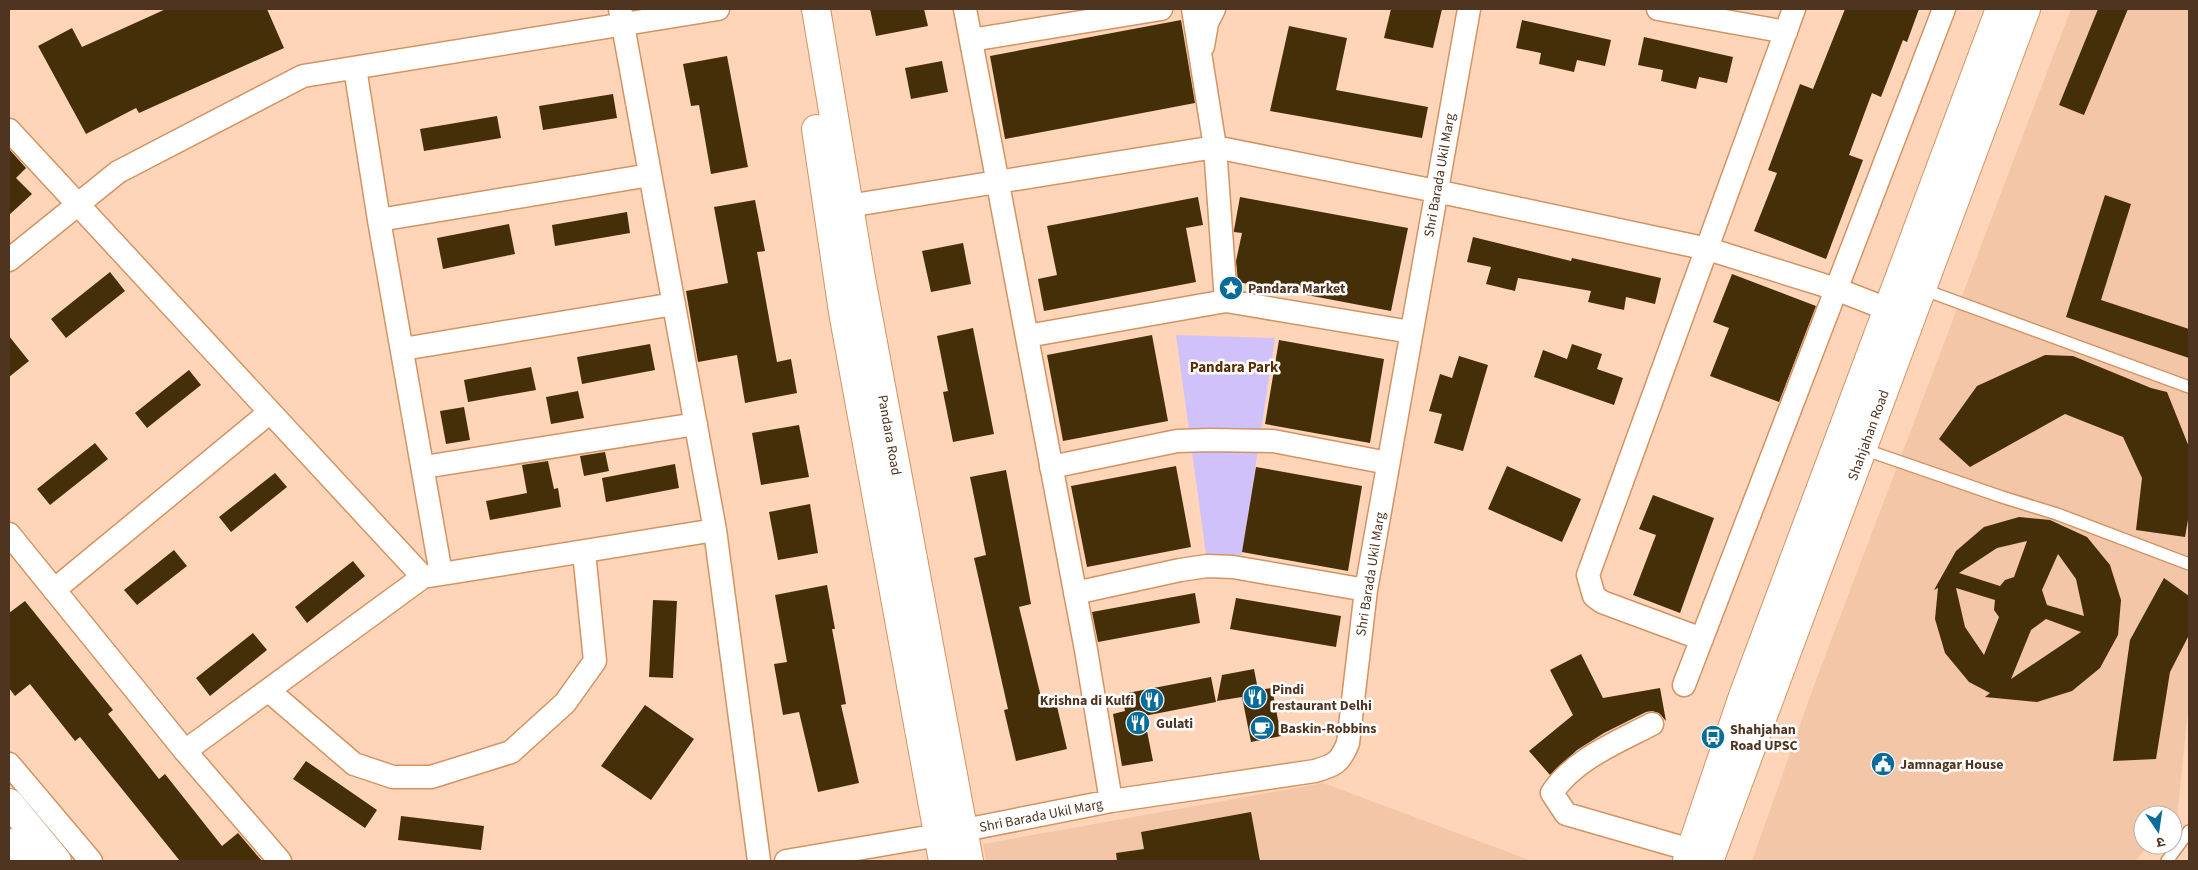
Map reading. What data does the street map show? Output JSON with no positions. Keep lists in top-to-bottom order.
{
  "streets": {
    "main road": ["Pandara Road", "Shahjahan Road"],
    "street": ["Shri Barada Ukil Marg"]
  },
  "crossings": [
    ["Shri Barada Ukil Marg", "Pandara Road"]
  ],
  "districts": ["Pandara Park"],
  "places": {
    "place": ["Pandara Market"],
    "restaurant": ["Pindi restaurant Delhi", "Krishna di Kulfi", "Gulati"],
    "cafe": ["Baskin-Robbins"],
    "bus stop": ["Shahjahan Road UPSC"],
    "public building": ["Jamnagar House"]
  },
  "north": "bottom"
}
